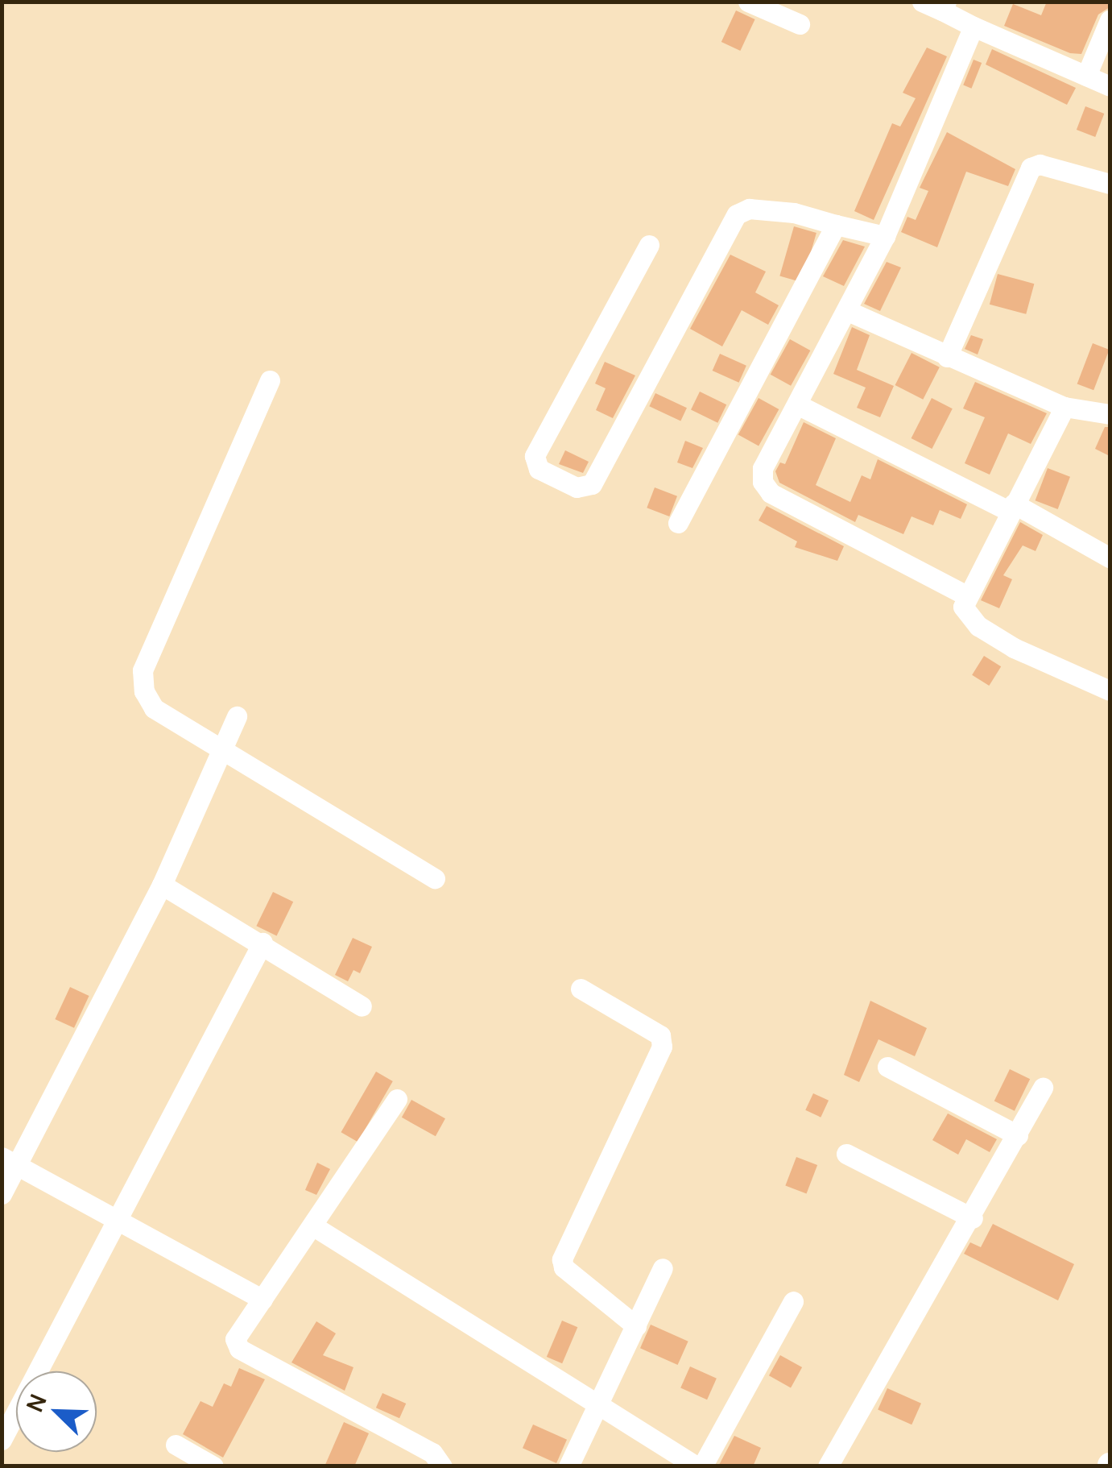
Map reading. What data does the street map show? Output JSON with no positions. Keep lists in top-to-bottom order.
{
  "north": "top left"
}
